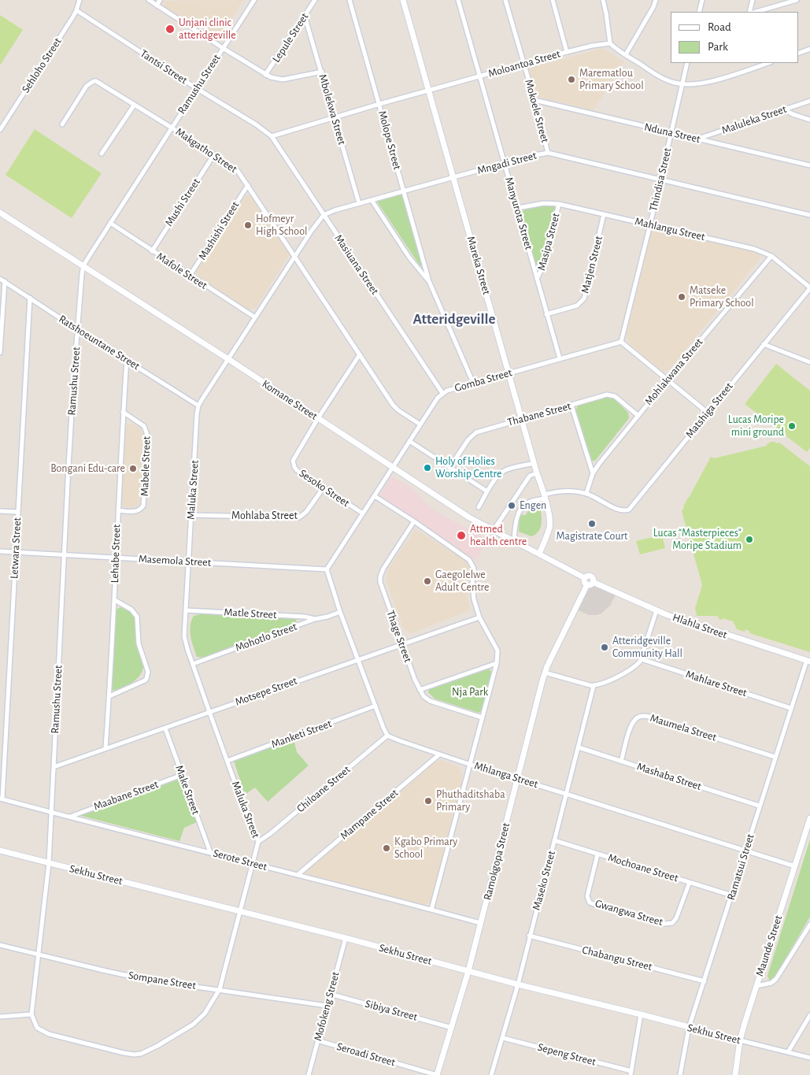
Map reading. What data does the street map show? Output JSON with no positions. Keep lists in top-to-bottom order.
{
  "streets": {
    "street": [
      "Lepule Street",
      "Moloantoa Street",
      "Sehloho Street",
      "Tantsi Street",
      "Ramushu Street",
      "Mbolekwa Street",
      "Mokoele Street",
      "Maluleka Street",
      "Nduna Street",
      "Molope Street",
      "Makgatho Street",
      "Mngadi Street",
      "Thindisa Street",
      "Mushi Street",
      "Manyurota Street",
      "Mahlangu Street",
      "Mashishi Street",
      "Masipa Street",
      "Masiuana Street",
      "Matjen Street",
      "Mareka Street",
      "Mafole Street",
      "Ratshoeuntane Street",
      "Mohlakwana Street",
      "Gomba Street",
      "Komane Street",
      "Matshiga Street",
      "Thabane Street",
      "Mabele Street",
      "Sesoko Street",
      "Maluka Street",
      "Mohlaba Street",
      "Letwara Street",
      "Lehabe Street",
      "Masemola Street",
      "Matle Street",
      "Hlahla Street",
      "Thage Street",
      "Mohotlo Street",
      "Mahlare Street",
      "Motsepe Street",
      "Maumela Street",
      "Manketi Street",
      "Mhlanga Street",
      "Mashaba Street",
      "Chiloane Street",
      "Make Street",
      "Maabane Street",
      "Mampane Street",
      "Serote Street",
      "Ramokgopa Street",
      "Ramatsui Street",
      "Mochoane Street",
      "Sekhu Street",
      "Maseko Street",
      "Gwangwa Street",
      "Maunde Street",
      "Chabangu Street",
      "Sompane Street",
      "Mofokeng Street",
      "Sibiya Street",
      "Seroadi Street",
      "Sepeng Street"
    ]
  },
  "crossings": [
    ["Lepule Street", "Mbolekwa Street"],
    ["Moloantoa Street", "Tantsi Street"],
    ["Moloantoa Street", "Mbolekwa Street"],
    ["Moloantoa Street", "Mokoele Street"],
    ["Moloantoa Street", "Molope Street"],
    ["Moloantoa Street", "Manyurota Street"],
    ["Moloantoa Street", "Masiuana Street"],
    ["Moloantoa Street", "Mareka Street"],
    ["Sehloho Street", "Tantsi Street"],
    ["Tantsi Street", "Ramushu Street"],
    ["Tantsi Street", "Masiuana Street"],
    ["Ramushu Street", "Makgatho Street"],
    ["Ramushu Street", "Mafole Street"],
    ["Ramushu Street", "Ratshoeuntane Street"],
    ["Ramushu Street", "Komane Street"],
    ["Ramushu Street", "Maluka Street"],
    ["Ramushu Street", "Masemola Street"],
    ["Ramushu Street", "Motsepe Street"],
    ["Ramushu Street", "Serote Street"],
    ["Ramushu Street", "Sekhu Street"],
    ["Ramushu Street", "Sompane Street"],
    ["Mbolekwa Street", "Mngadi Street"],
    ["Mokoele Street", "Nduna Street"],
    ["Mokoele Street", "Mngadi Street"],
    ["Maluleka Street", "Nduna Street"],
    ["Nduna Street", "Thindisa Street"],
    ["Molope Street", "Mngadi Street"],
    ["Molope Street", "Gomba Street"],
    ["Makgatho Street", "Mushi Street"],
    ["Makgatho Street", "Mashishi Street"],
    ["Makgatho Street", "Gomba Street"],
    ["Mngadi Street", "Thindisa Street"],
    ["Mngadi Street", "Manyurota Street"],
    ["Mngadi Street", "Masiuana Street"],
    ["Mngadi Street", "Mareka Street"],
    ["Thindisa Street", "Mahlangu Street"],
    ["Thindisa Street", "Gomba Street"],
    ["Mushi Street", "Mafole Street"],
    ["Manyurota Street", "Mahlangu Street"],
    ["Manyurota Street", "Masipa Street"],
    ["Manyurota Street", "Matjen Street"],
    ["Manyurota Street", "Gomba Street"],
    ["Mahlangu Street", "Masipa Street"],
    ["Mahlangu Street", "Matjen Street"],
    ["Mahlangu Street", "Mohlakwana Street"],
    ["Mahlangu Street", "Matshiga Street"],
    ["Mashishi Street", "Mafole Street"],
    ["Masiuana Street", "Gomba Street"],
    ["Mareka Street", "Gomba Street"],
    ["Mareka Street", "Komane Street"],
    ["Mareka Street", "Matshiga Street"],
    ["Mareka Street", "Thabane Street"],
    ["Ratshoeuntane Street", "Maluka Street"],
    ["Ratshoeuntane Street", "Letwara Street"],
    ["Ratshoeuntane Street", "Lehabe Street"],
    ["Mohlakwana Street", "Matshiga Street"],
    ["Mohlakwana Street", "Thabane Street"],
    ["Gomba Street", "Komane Street"],
    ["Gomba Street", "Sesoko Street"],
    ["Gomba Street", "Masemola Street"],
    ["Komane Street", "Matshiga Street"],
    ["Komane Street", "Sesoko Street"],
    ["Komane Street", "Hlahla Street"],
    ["Komane Street", "Ramokgopa Street"],
    ["Mabele Street", "Lehabe Street"],
    ["Sesoko Street", "Mohlaba Street"],
    ["Maluka Street", "Mohlaba Street"],
    ["Maluka Street", "Masemola Street"],
    ["Maluka Street", "Matle Street"],
    ["Maluka Street", "Mohotlo Street"],
    ["Maluka Street", "Motsepe Street"],
    ["Maluka Street", "Manketi Street"],
    ["Maluka Street", "Chiloane Street"],
    ["Maluka Street", "Serote Street"],
    ["Maluka Street", "Sekhu Street"],
    ["Maluka Street", "Sompane Street"],
    ["Letwara Street", "Masemola Street"],
    ["Letwara Street", "Serote Street"],
    ["Lehabe Street", "Masemola Street"],
    ["Lehabe Street", "Motsepe Street"],
    ["Matle Street", "Mohotlo Street"],
    ["Hlahla Street", "Ramokgopa Street"],
    ["Hlahla Street", "Ramatsui Street"],
    ["Thage Street", "Motsepe Street"],
    ["Mahlare Street", "Ramatsui Street"],
    ["Motsepe Street", "Make Street"],
    ["Maumela Street", "Mashaba Street"],
    ["Maumela Street", "Ramatsui Street"],
    ["Mhlanga Street", "Chiloane Street"],
    ["Mhlanga Street", "Mampane Street"],
    ["Mhlanga Street", "Ramokgopa Street"],
    ["Mhlanga Street", "Ramatsui Street"],
    ["Mhlanga Street", "Maseko Street"],
    ["Mhlanga Street", "Maunde Street"],
    ["Mashaba Street", "Ramatsui Street"],
    ["Mashaba Street", "Maseko Street"],
    ["Make Street", "Maabane Street"],
    ["Make Street", "Serote Street"],
    ["Maabane Street", "Serote Street"],
    ["Mampane Street", "Serote Street"],
    ["Serote Street", "Ramokgopa Street"],
    ["Ramokgopa Street", "Sekhu Street"],
    ["Ramokgopa Street", "Sibiya Street"],
    ["Ramokgopa Street", "Seroadi Street"],
    ["Ramatsui Street", "Mochoane Street"],
    ["Ramatsui Street", "Sekhu Street"],
    ["Ramatsui Street", "Chabangu Street"],
    ["Mochoane Street", "Maseko Street"],
    ["Mochoane Street", "Gwangwa Street"],
    ["Sekhu Street", "Maseko Street"],
    ["Sekhu Street", "Maunde Street"],
    ["Sekhu Street", "Mofokeng Street"],
    ["Maseko Street", "Chabangu Street"],
    ["Maseko Street", "Sepeng Street"],
    ["Sompane Street", "Mofokeng Street"],
    ["Mofokeng Street", "Sibiya Street"],
    ["Mofokeng Street", "Seroadi Street"]
  ],
  "districts": ["Atteridgeville"],
  "parks": ["Nja Park"],
  "places": [
    "Unjani clinic atteridgeville",
    "Marematlou Primary School",
    "Hofmeyr High School",
    "Matseke Primary School",
    "Lucas Moripe mini ground",
    "Holy of Holies Worship Centre",
    "Bongani Edu-care",
    "Engen",
    "Magistrate Court",
    "Attmed health centre",
    "Lucas “Masterpieces” Moripe Stadium",
    "Gaegolelwe Adult Centre",
    "Atteridgeville Community Hall",
    "Phuthaditshaba Primary",
    "Kgabo Primary School"
  ],
  "legend": ["Road", "Park"]
}
